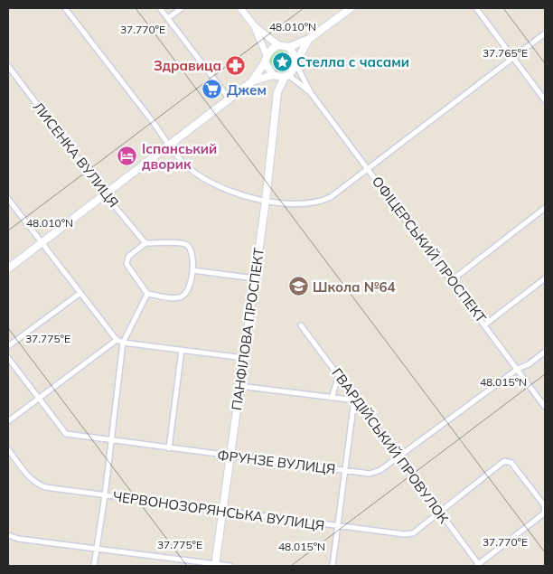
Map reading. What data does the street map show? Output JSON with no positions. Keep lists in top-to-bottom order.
{
  "streets": {
    "main road": ["ПАНФІЛОВА ПРОСПЕКТ"],
    "street": [
      "ЛИСЕНКА ВУЛИЦЯ",
      "ОФІЦЕРСЬКИЙ ПРОСПЕКТ",
      "ГВАРДІЙСЬКИЙ ПРОВУЛОК",
      "ФРУНЗЕ ВУЛИЦЯ",
      "ЧЕРВОНОЗОРЯНСЬКА ВУЛИЦЯ"
    ]
  },
  "crossings": [
    ["ОФІЦЕРСЬКИЙ ПРОСПЕКТ", "ФРУНЗЕ ВУЛИЦЯ"],
    ["ПАНФІЛОВА ПРОСПЕКТ", "ФРУНЗЕ ВУЛИЦЯ"],
    ["ПАНФІЛОВА ПРОСПЕКТ", "ЧЕРВОНОЗОРЯНСЬКА ВУЛИЦЯ"],
    ["ГВАРДІЙСЬКИЙ ПРОВУЛОК", "ФРУНЗЕ ВУЛИЦЯ"],
    ["ГВАРДІЙСЬКИЙ ПРОВУЛОК", "ЧЕРВОНОЗОРЯНСЬКА ВУЛИЦЯ"]
  ],
  "places": {
    "place": ["Стелла с часами"],
    "pharmacy": ["Здравица"],
    "supermarket": ["Джем"],
    "hotel": ["Іспанський дворик"],
    "school or university": ["Школа №64"]
  },
  "coordinates": [
    "48.010°N",
    "37.770°E",
    "37.765°E",
    "37.775°E",
    "48.015°N"
  ]
}
